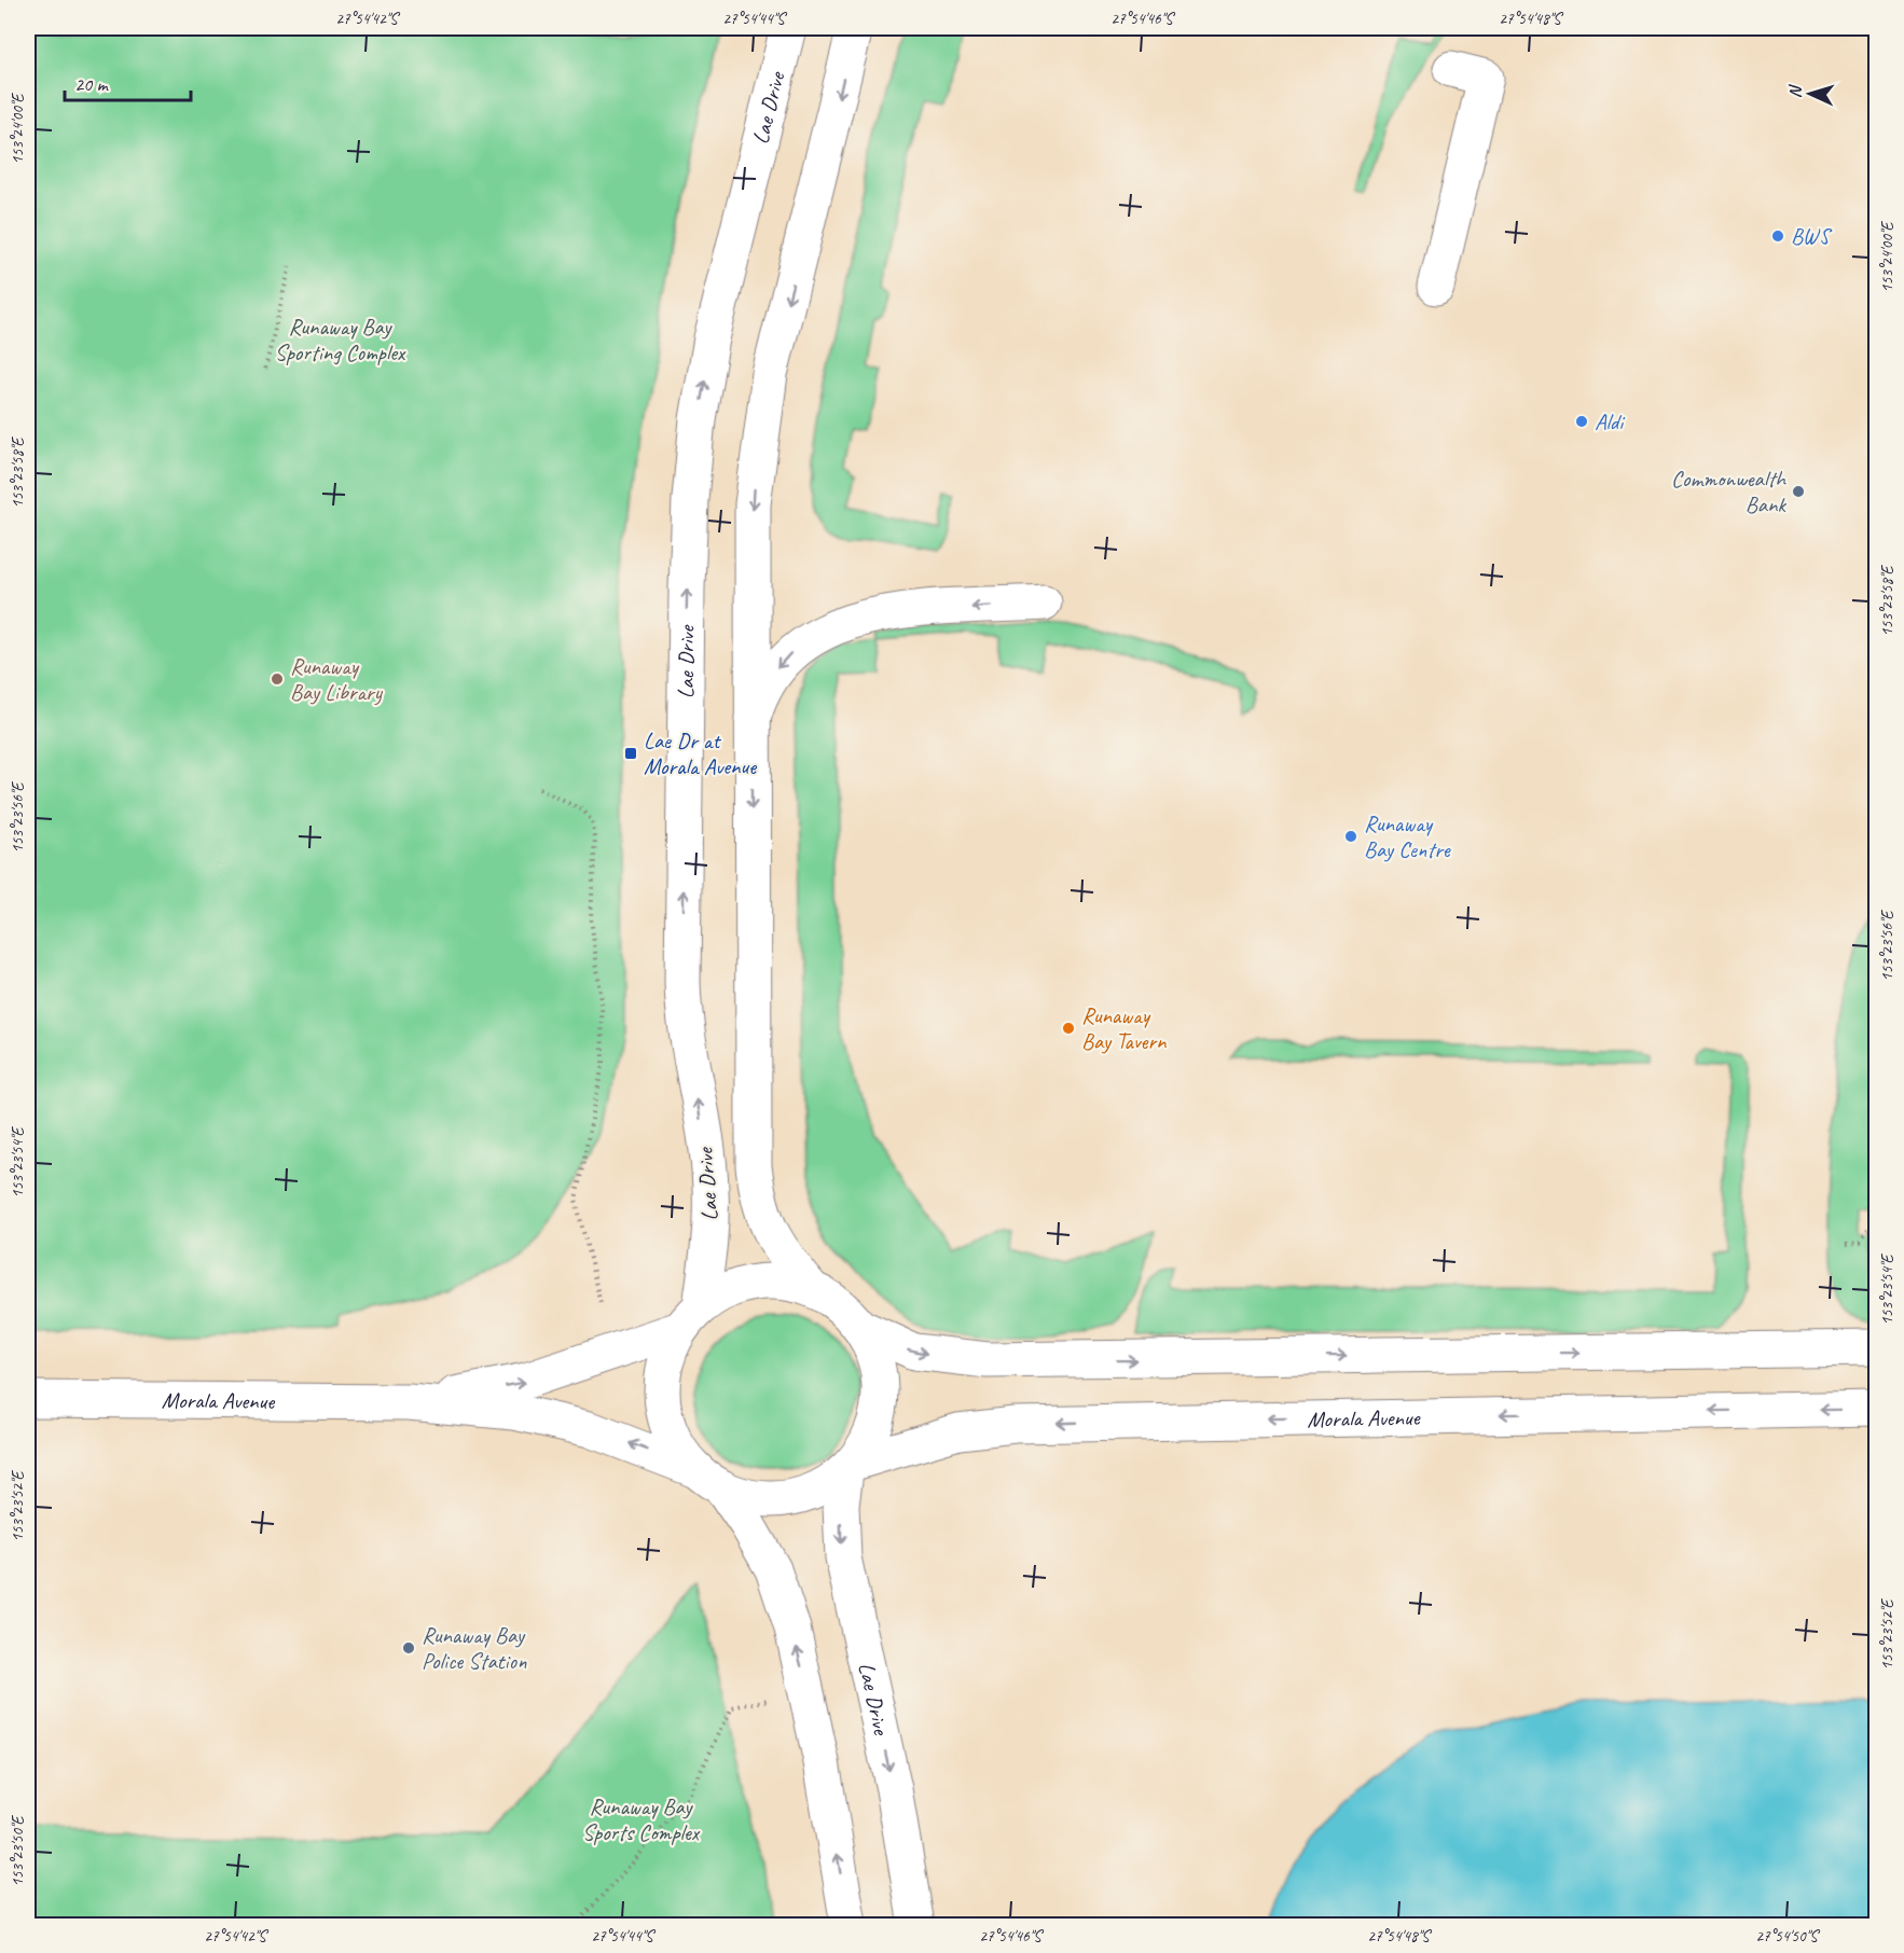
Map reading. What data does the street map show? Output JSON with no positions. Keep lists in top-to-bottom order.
{
  "streets": {
    "main road": ["Lae Drive", "Morala Avenue"]
  },
  "crossings": [
    ["Lae Drive", "Morala Avenue"]
  ],
  "parks": ["Runaway Bay Sporting Complex", "Runaway Bay Sports Complex"],
  "places": {
    "other": [
      "BWS",
      "Aldi",
      "Commonwealth Bank",
      "Runaway Bay Library",
      "Runaway Bay Centre",
      "Runaway Bay Tavern",
      "Runaway Bay Police Station"
    ],
    "transit": ["Lae Dr at Morala Avenue"]
  },
  "scale_bar": "20 m",
  "north": "left",
  "coordinates": [
    "27°54'42\"S",
    "27°54'44\"S",
    "27°54'46\"S",
    "27°54'48\"S",
    "153°24'00\"E",
    "153°23'58\"E",
    "153°23'56\"E",
    "153°23'54\"E",
    "153°23'52\"E",
    "153°23'50\"E",
    "27°54'50\"S"
  ]
}
